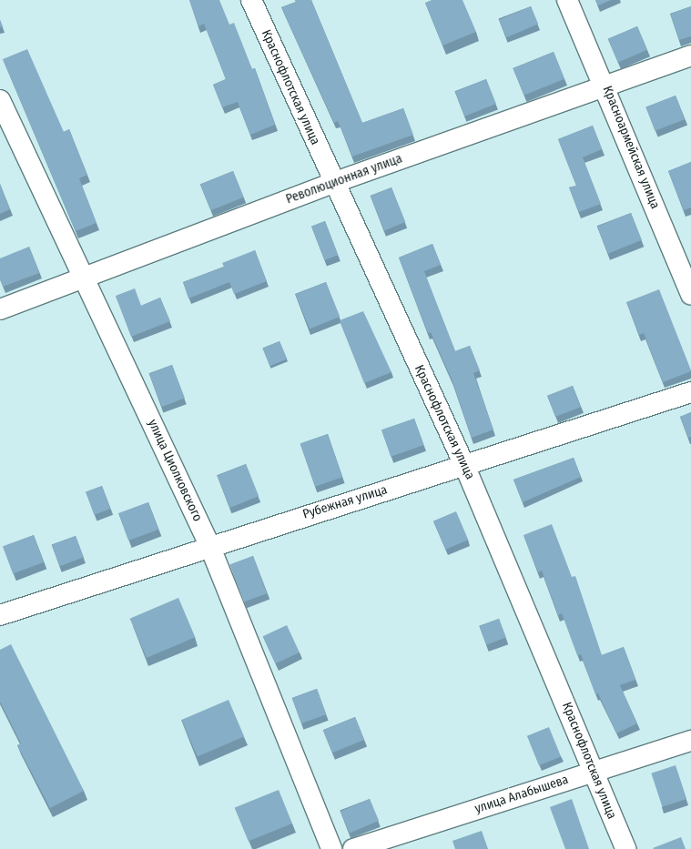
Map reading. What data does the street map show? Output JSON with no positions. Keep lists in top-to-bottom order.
{
  "streets": {
    "street": [
      "Краснофлотская улица",
      "Красноармейская улица",
      "Революционная улица",
      "улица Циолковского",
      "Рубежная улица",
      "улица Алабышева"
    ]
  },
  "crossings": [
    ["Краснофлотская улица", "Революционная улица"],
    ["Краснофлотская улица", "Рубежная улица"],
    ["Краснофлотская улица", "улица Алабышева"],
    ["Красноармейская улица", "Революционная улица"],
    ["Революционная улица", "улица Циолковского"],
    ["улица Циолковского", "Рубежная улица"]
  ]
}
